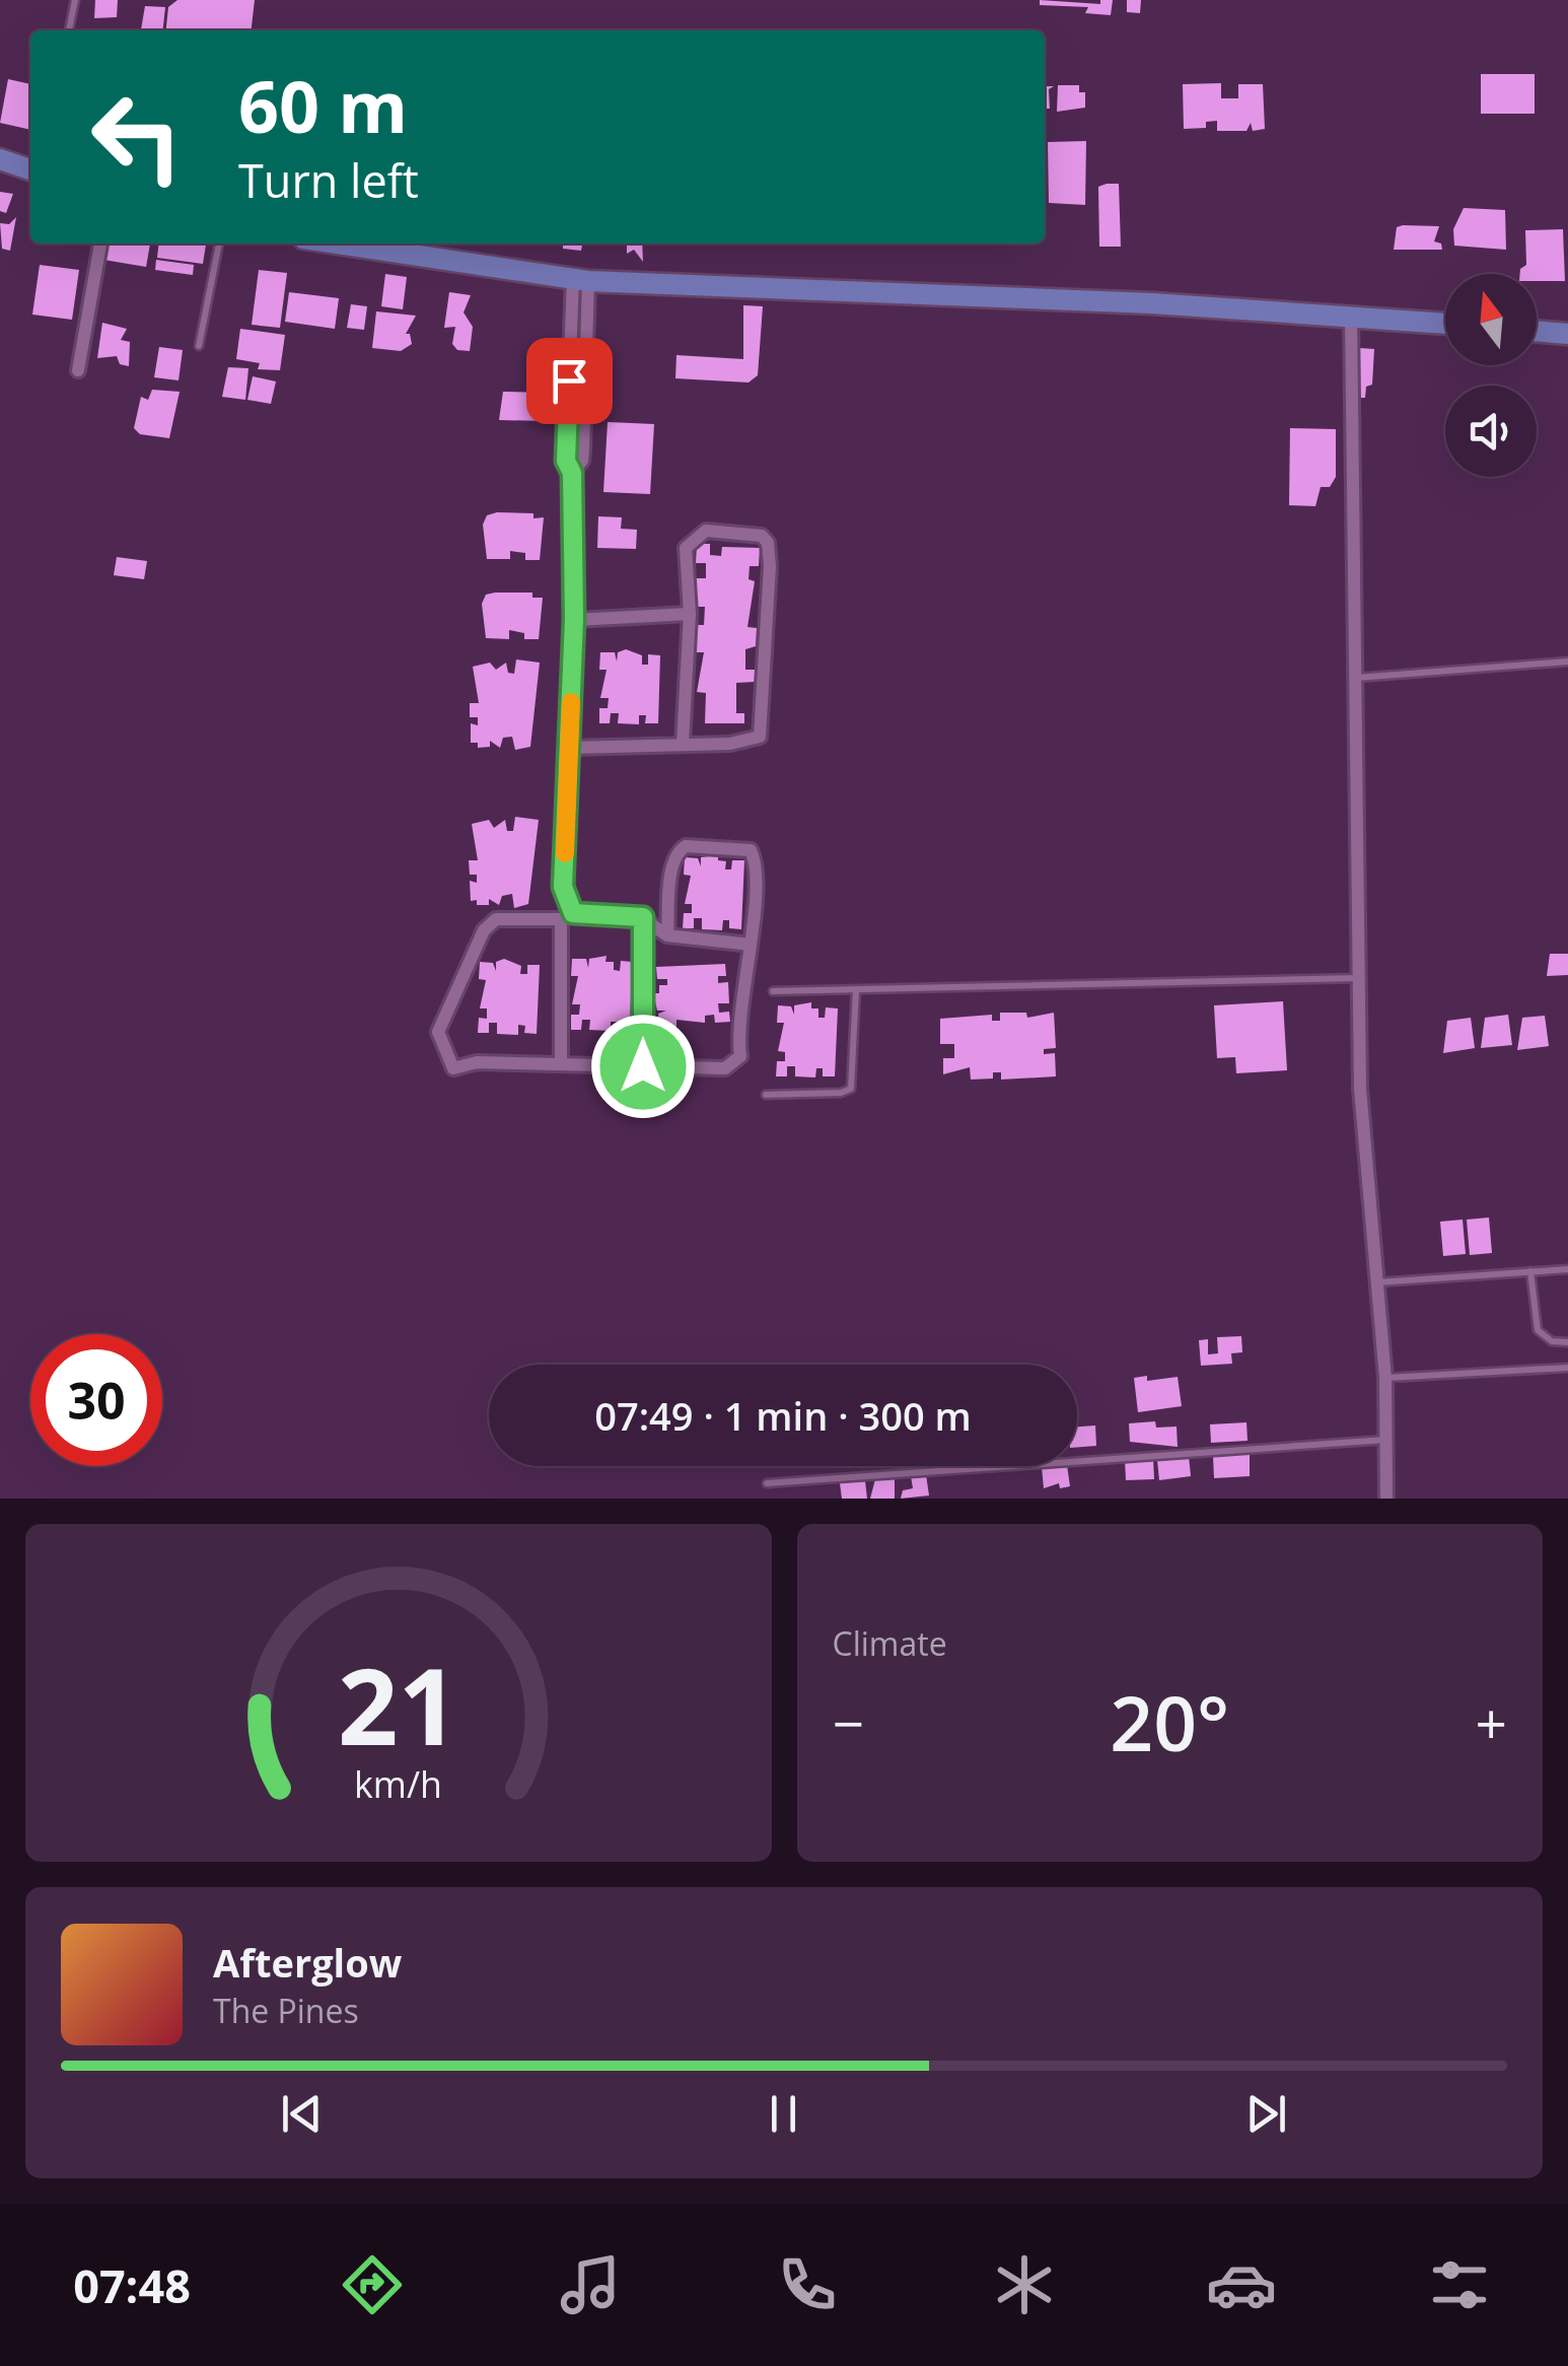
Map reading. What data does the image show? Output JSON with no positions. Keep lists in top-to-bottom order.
{
  "north": "top",
  "page": {
    "turn": ["60 m", "Turn left"],
    "limit": "30",
    "trip": "07:49 · 1 min · 300 m",
    "tile": "Climate",
    "heat": ["−", "20°", "+"],
    "song": ["Afterglow", "The Pines"],
    "tabs": "07:48",
    "gauge": ["21", "km/h"]
  }
}
